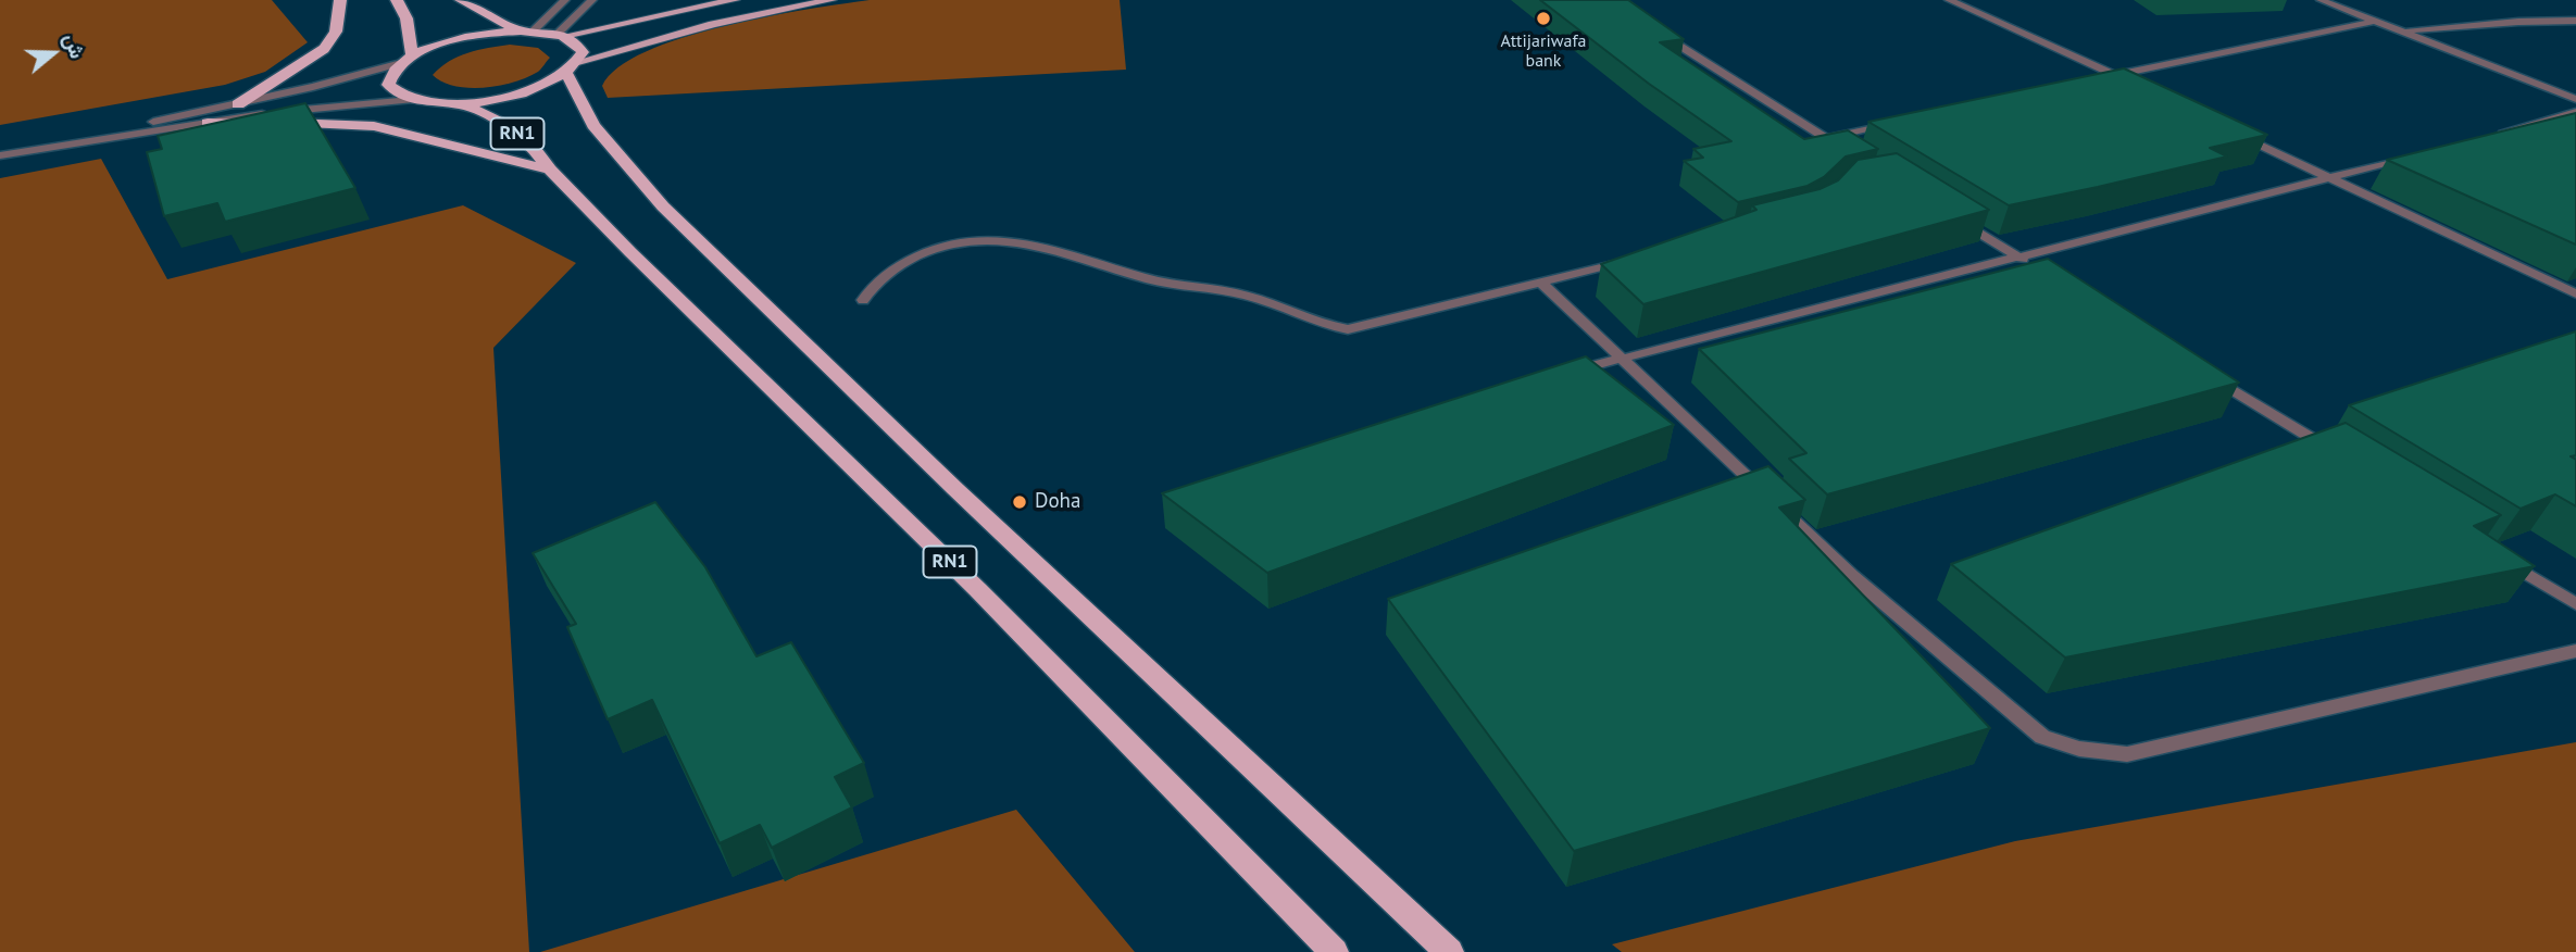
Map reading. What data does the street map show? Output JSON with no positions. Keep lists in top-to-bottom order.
{
  "streets": {
    "highway": ["RN1"]
  },
  "places": ["Attijariwafa bank", "Doha"],
  "north": "right"
}
